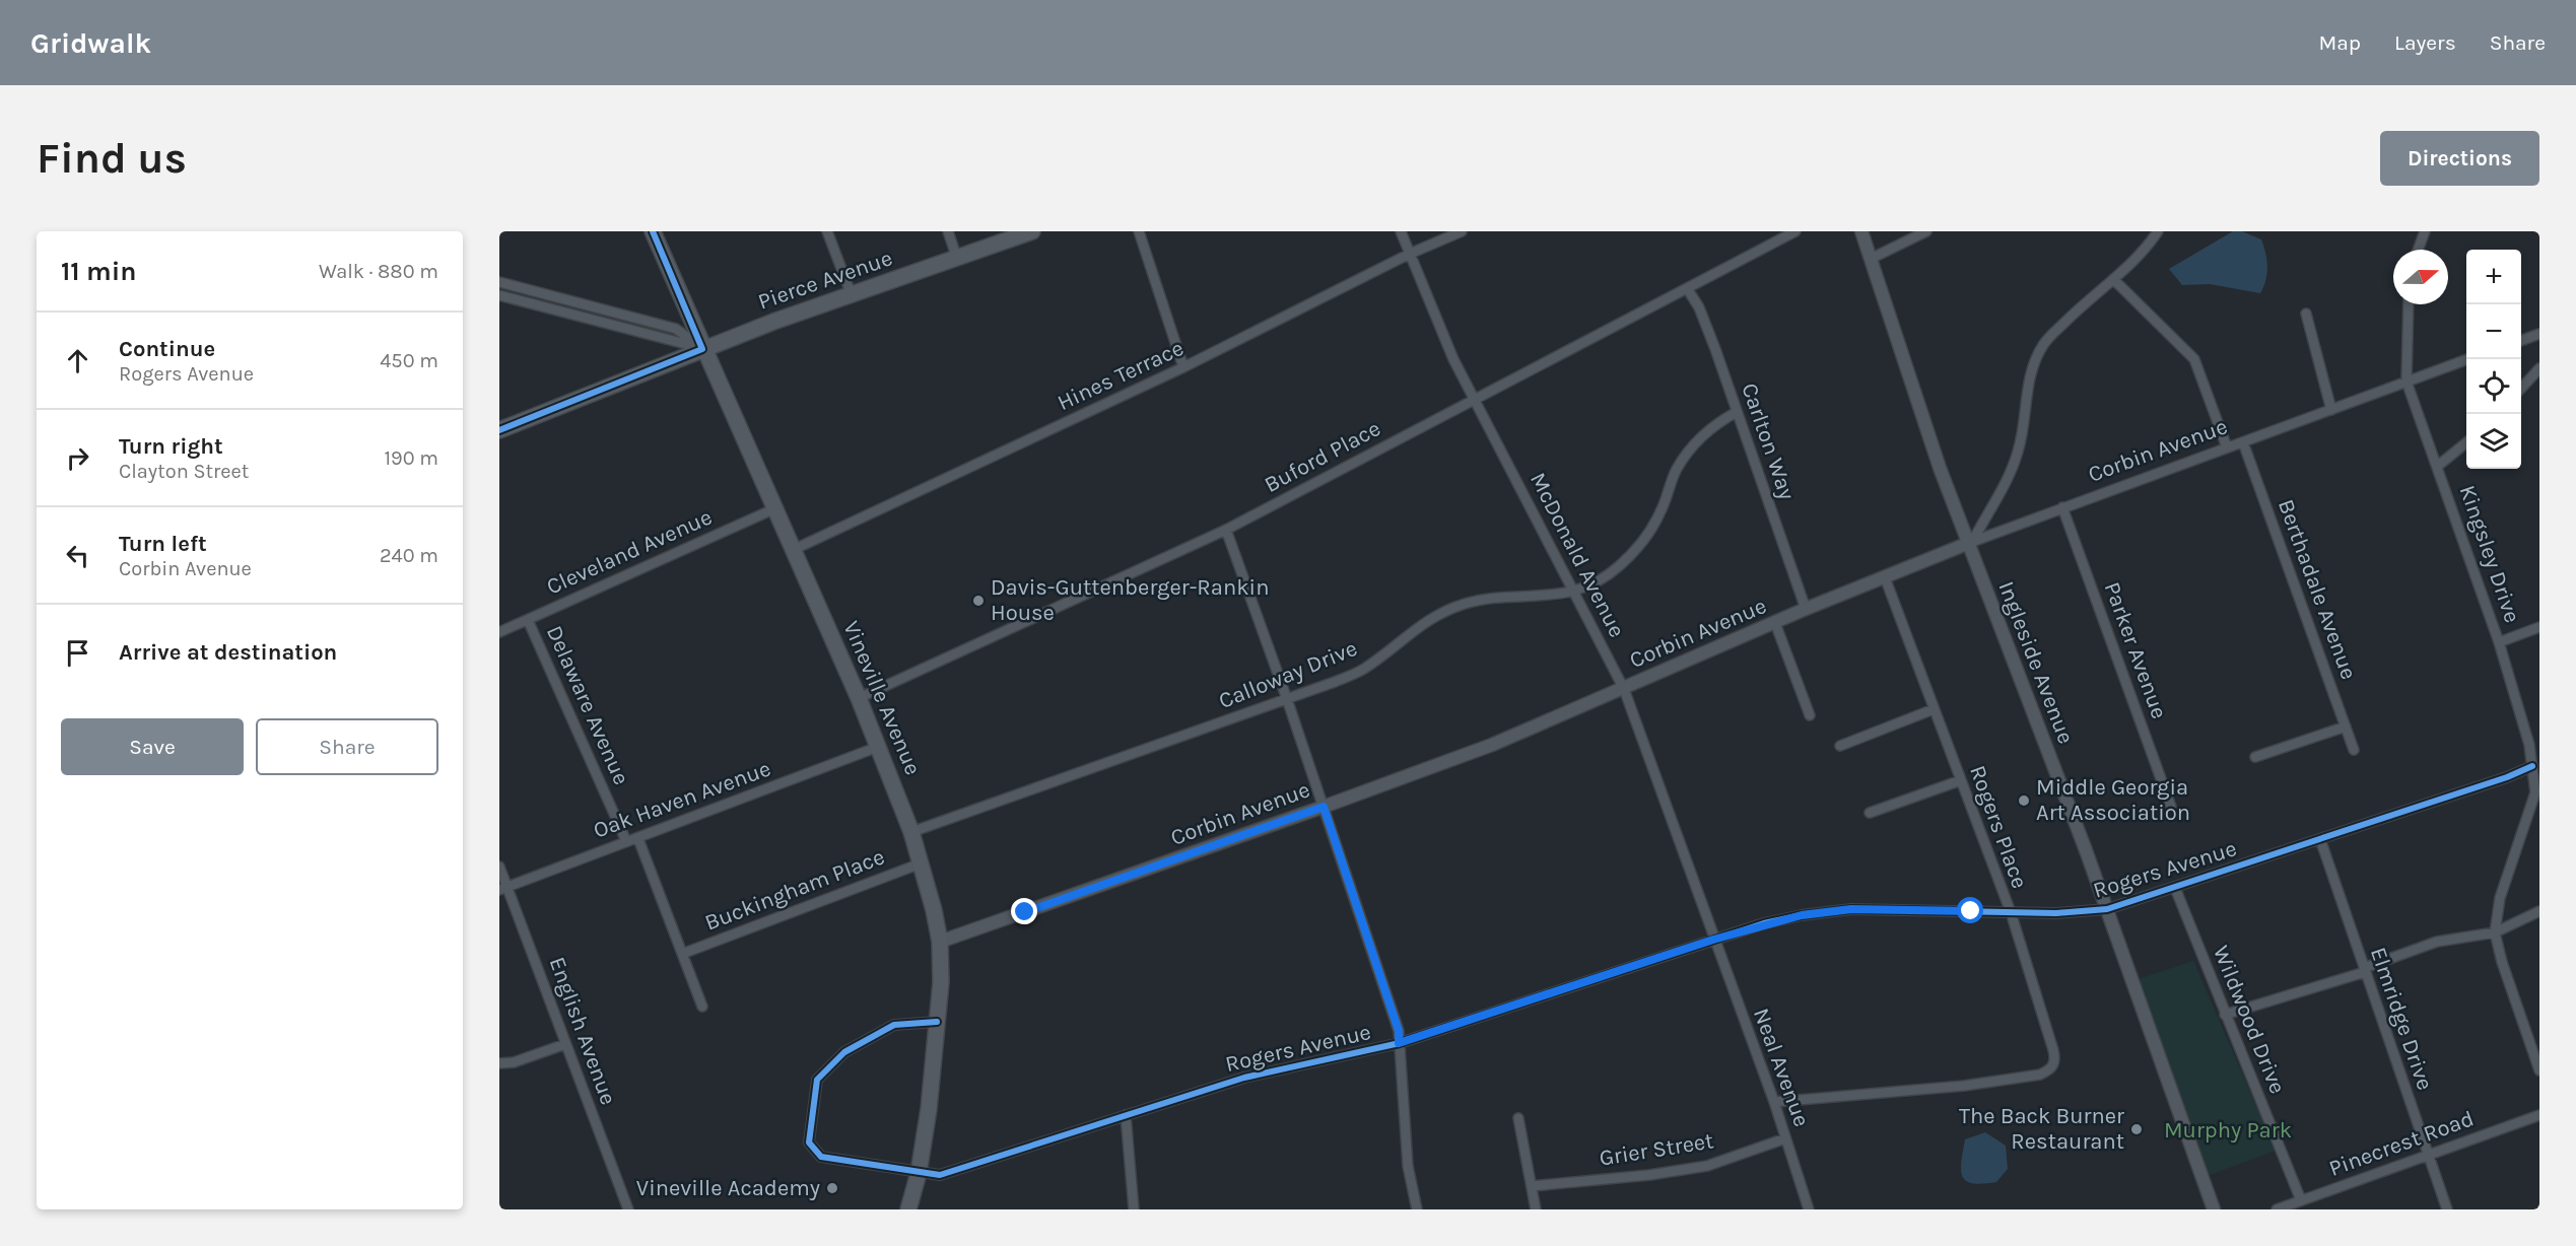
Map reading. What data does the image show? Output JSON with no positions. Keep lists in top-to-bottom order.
{
  "streets": {
    "main road": ["Pierce Avenue", "Vineville Avenue"],
    "street": [
      "Hines Terrace",
      "Carlton Way",
      "Corbin Avenue",
      "Buford Place",
      "Cleveland Avenue",
      "Kingsley Drive",
      "McDonald Avenue",
      "Berthadale Avenue",
      "Parker Avenue",
      "Ingleside Avenue",
      "Calloway Drive",
      "Delaware Avenue",
      "Oak Haven Avenue",
      "Rogers Place",
      "Rogers Avenue",
      "Buckingham Place",
      "Elmridge Drive",
      "Wildwood Drive",
      "English Avenue",
      "Neal Avenue",
      "Pinecrest Road",
      "Grier Street"
    ]
  },
  "crossings": [
    ["Pierce Avenue", "Vineville Avenue"],
    ["Hines Terrace", "McDonald Avenue"],
    ["Hines Terrace", "Vineville Avenue"],
    ["Carlton Way", "Corbin Avenue"],
    ["Carlton Way", "Buford Place"],
    ["Carlton Way", "Calloway Drive"],
    ["Corbin Avenue", "Kingsley Drive"],
    ["Corbin Avenue", "McDonald Avenue"],
    ["Corbin Avenue", "Berthadale Avenue"],
    ["Corbin Avenue", "Parker Avenue"],
    ["Corbin Avenue", "Ingleside Avenue"],
    ["Corbin Avenue", "Vineville Avenue"],
    ["Corbin Avenue", "Rogers Place"],
    ["Buford Place", "McDonald Avenue"],
    ["Buford Place", "Vineville Avenue"],
    ["Cleveland Avenue", "Vineville Avenue"],
    ["Cleveland Avenue", "Delaware Avenue"],
    ["Kingsley Drive", "Rogers Avenue"],
    ["McDonald Avenue", "Calloway Drive"],
    ["McDonald Avenue", "Rogers Avenue"],
    ["McDonald Avenue", "Neal Avenue"],
    ["Ingleside Avenue", "Rogers Avenue"],
    ["Calloway Drive", "Vineville Avenue"],
    ["Vineville Avenue", "Oak Haven Avenue"],
    ["Vineville Avenue", "Rogers Avenue"],
    ["Vineville Avenue", "Buckingham Place"],
    ["Delaware Avenue", "Oak Haven Avenue"],
    ["Oak Haven Avenue", "English Avenue"],
    ["Rogers Place", "Rogers Avenue"],
    ["Rogers Place", "Neal Avenue"],
    ["Rogers Avenue", "Elmridge Drive"],
    ["Rogers Avenue", "Wildwood Drive"],
    ["Rogers Avenue", "Neal Avenue"],
    ["Elmridge Drive", "Pinecrest Road"],
    ["Wildwood Drive", "Pinecrest Road"],
    ["Neal Avenue", "Grier Street"]
  ],
  "parks": ["Murphy Park"],
  "places": [
    "Davis-Guttenberger-Rankin House",
    "Middle Georgia Art Association",
    "The Back Burner Restaurant",
    "Vineville Academy"
  ],
  "north": "right",
  "page": {
    "header": "Gridwalk",
    "nav": ["Map", "Layers", "Share"],
    "buttons": [
      "Directions",
      ["Save", "Share"]
    ],
    "title": "Find us",
    "heading": ["11 min", "Walk · 880 m"],
    "map_buttons": ["+", "−"],
    "list": [
      ["Continue", "Rogers Avenue", "450 m"],
      ["Turn right", "Clayton Street", "190 m"],
      ["Turn left", "Corbin Avenue", "240 m"],
      "Arrive at destination"
    ]
  }
}
